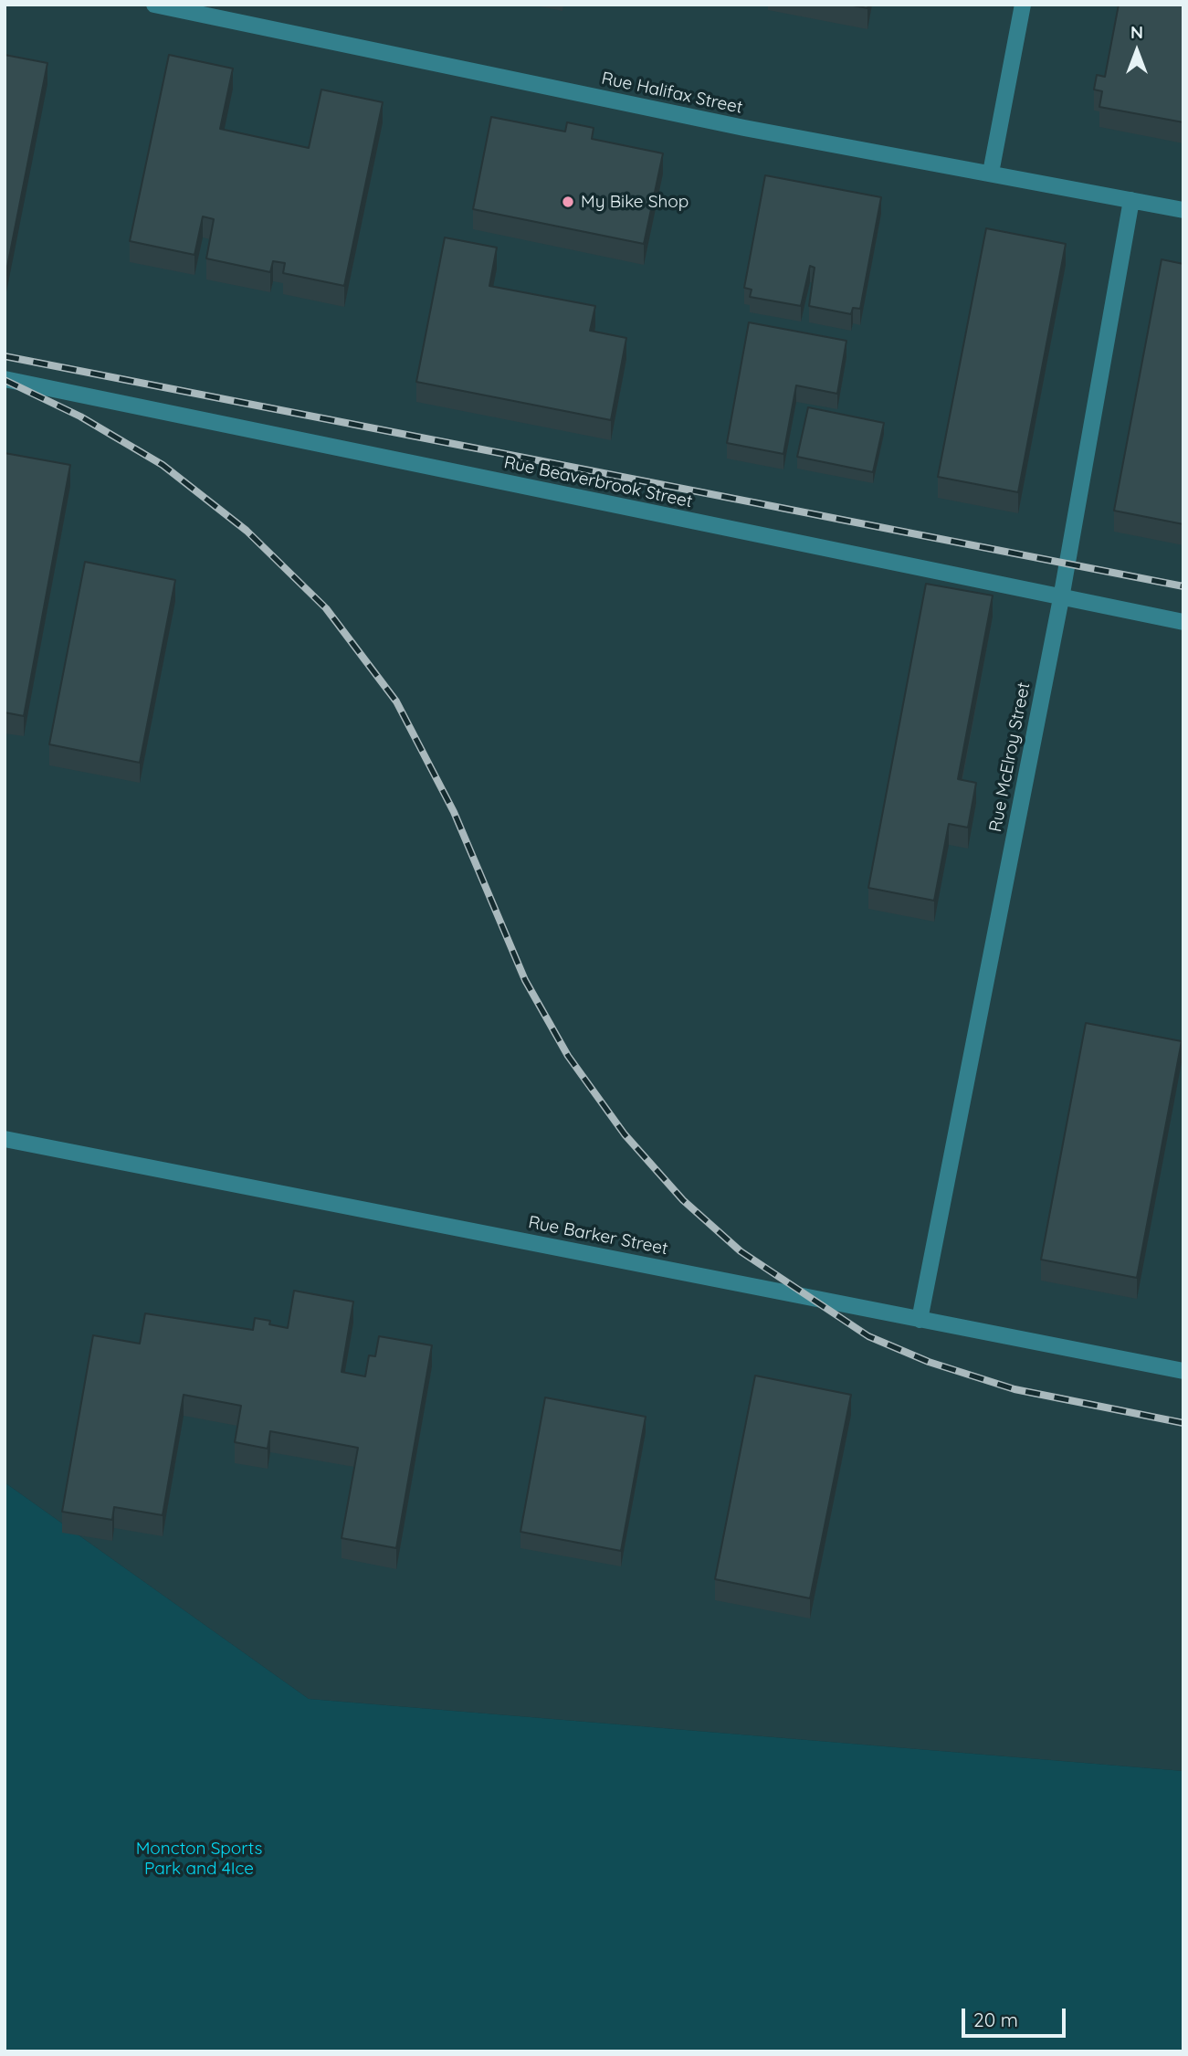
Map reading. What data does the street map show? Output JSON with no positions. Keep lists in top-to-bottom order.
{
  "streets": {
    "street": [
      "Rue Halifax Street",
      "Rue Beaverbrook Street",
      "Rue McElroy Street",
      "Rue Barker Street"
    ]
  },
  "crossings": [
    ["Rue Halifax Street", "Rue McElroy Street"],
    ["Rue Beaverbrook Street", "Rue McElroy Street"],
    ["Rue McElroy Street", "Rue Barker Street"]
  ],
  "parks": ["Moncton Sports Park and 4Ice"],
  "places": ["My Bike Shop"],
  "scale_bar": "20 m",
  "north": "top"
}
